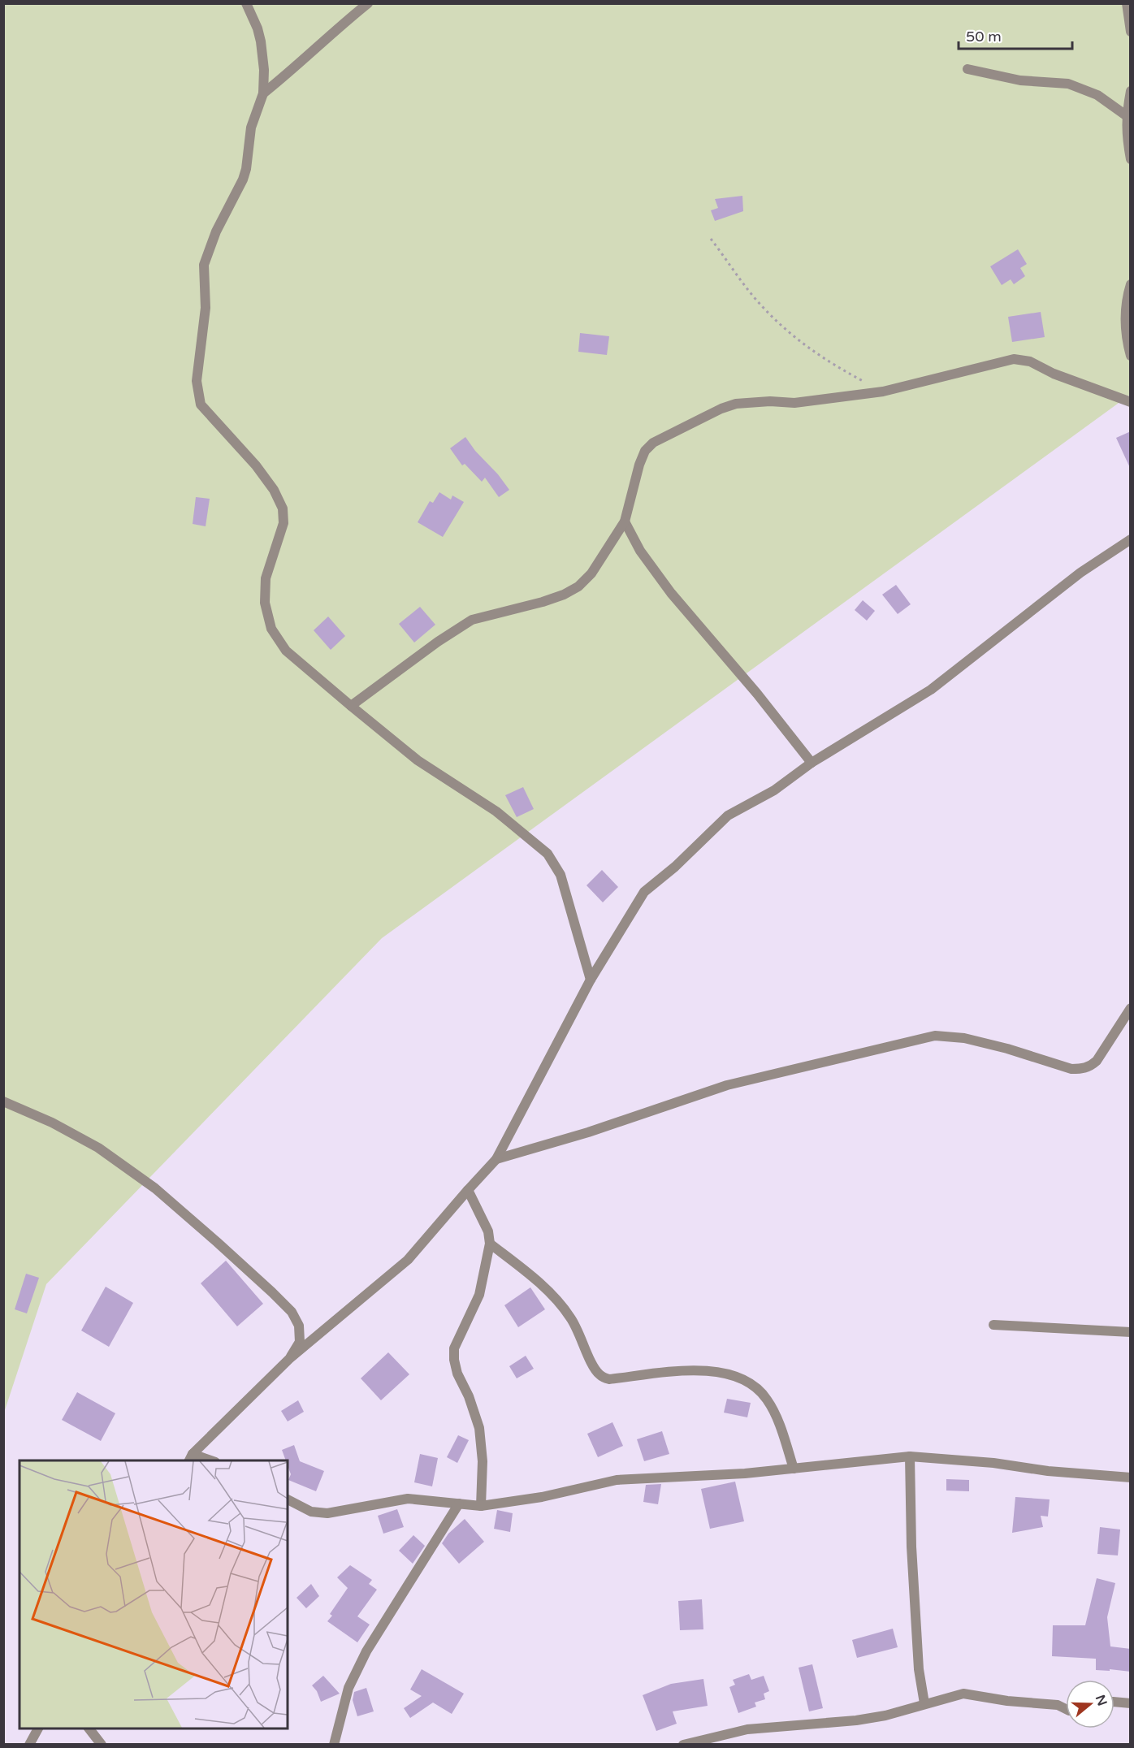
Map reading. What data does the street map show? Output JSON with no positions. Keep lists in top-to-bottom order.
{
  "scale_bar": "50 m",
  "north": "right"
}
